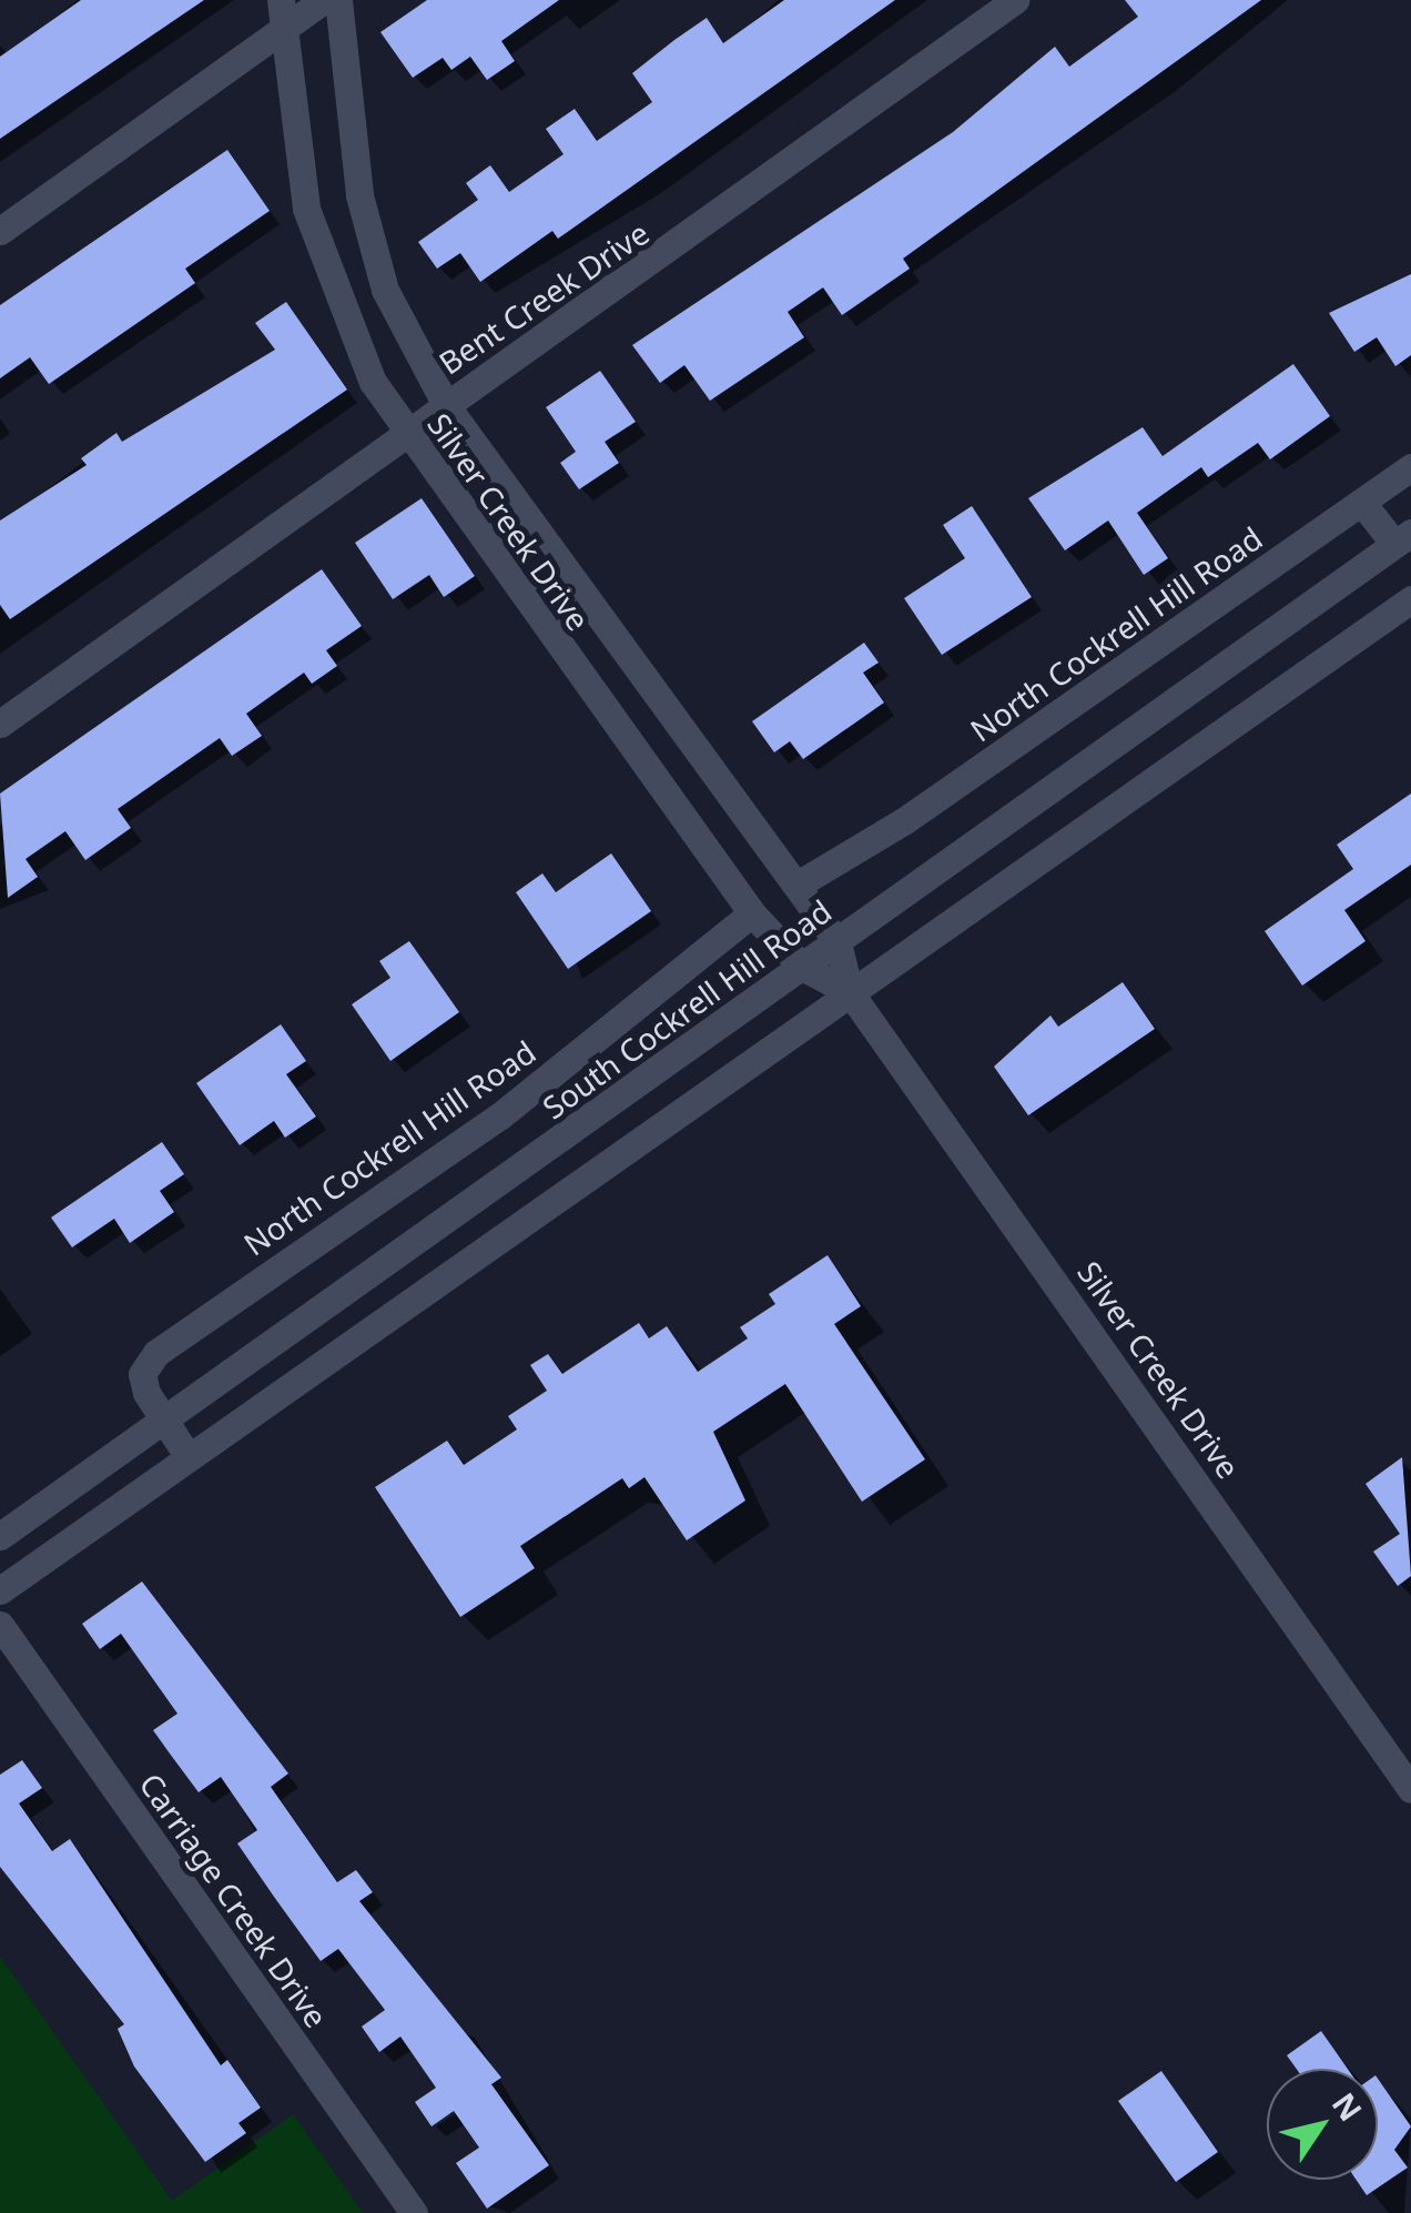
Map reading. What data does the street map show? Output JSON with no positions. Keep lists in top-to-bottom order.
{
  "streets": {
    "street": [
      "Bent Creek Drive",
      "Silver Creek Drive",
      "North Cockrell Hill Road",
      "South Cockrell Hill Road",
      "Carriage Creek Drive"
    ]
  },
  "crossings": [
    ["Bent Creek Drive", "Silver Creek Drive"],
    ["Silver Creek Drive", "North Cockrell Hill Road"],
    ["Silver Creek Drive", "South Cockrell Hill Road"],
    ["North Cockrell Hill Road", "South Cockrell Hill Road"]
  ],
  "north": "top right"
}
